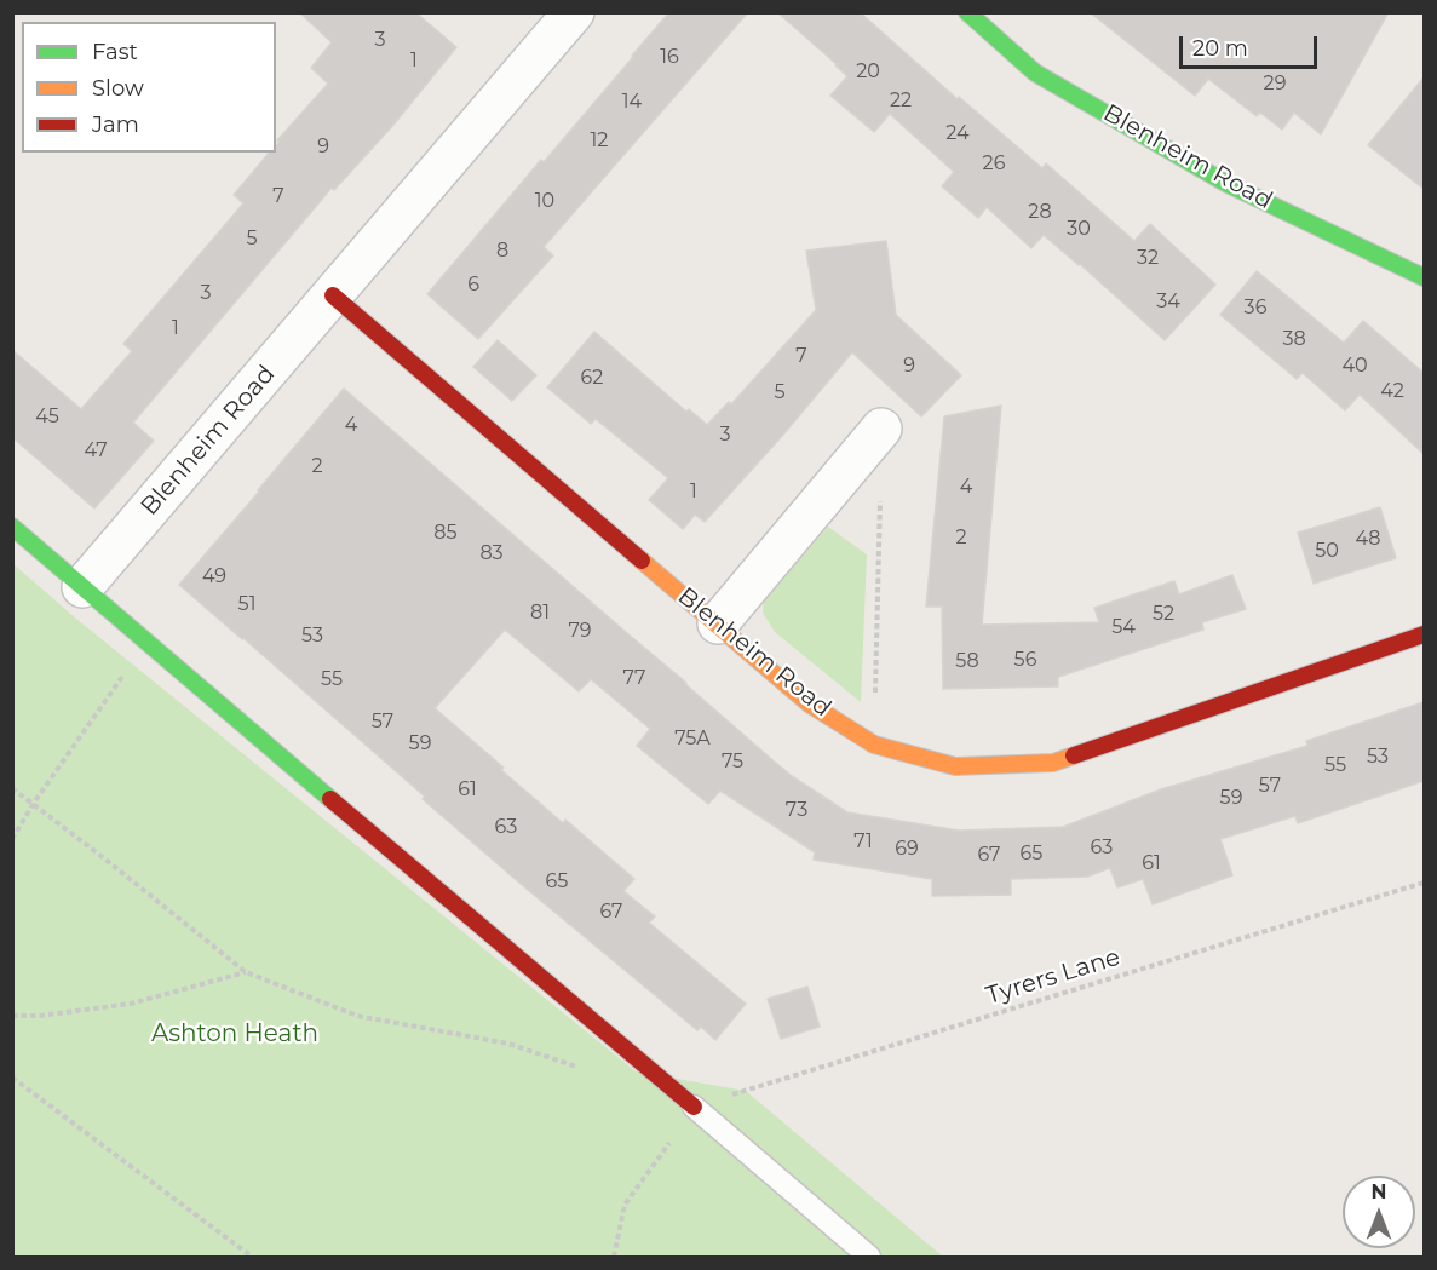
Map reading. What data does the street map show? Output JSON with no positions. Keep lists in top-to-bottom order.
{
  "streets": {
    "street": ["Blenheim Road"],
    "path": ["Tyrers Lane"]
  },
  "parks": ["Ashton Heath"],
  "house_numbers": [
    "3",
    "16",
    "1",
    "20",
    "29",
    "22",
    "14",
    "24",
    "12",
    "9",
    "26",
    "7",
    "10",
    "28",
    "30",
    "5",
    "8",
    "32",
    "6",
    "3",
    "34",
    "36",
    "1",
    "38",
    "7",
    "9",
    "40",
    "62",
    "42",
    "5",
    "45",
    "4",
    "3",
    "47",
    "2",
    "4",
    "1",
    "85",
    "2",
    "48",
    "50",
    "83",
    "49",
    "51",
    "81",
    "52",
    "54",
    "79",
    "53",
    "56",
    "58",
    "77",
    "55",
    "57",
    "75A",
    "59",
    "53",
    "75",
    "55",
    "57",
    "61",
    "59",
    "73",
    "63",
    "71",
    "63",
    "69",
    "65",
    "67",
    "61",
    "65",
    "67"
  ],
  "legend": ["Fast", "Slow", "Jam"],
  "scale_bar": "20 m",
  "north": "top"
}
